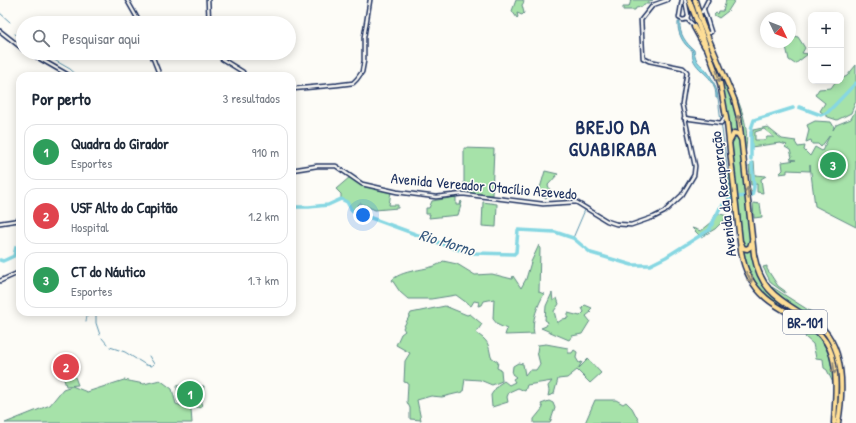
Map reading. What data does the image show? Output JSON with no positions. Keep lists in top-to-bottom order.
{
  "streets": {
    "highway": ["Avenida da Recuperação", "BR-101"],
    "main road": ["Avenida Vereador Otacílio Azevedo"]
  },
  "crossings": [
    ["Avenida da Recuperação", "BR-101"]
  ],
  "districts": ["BREJO DA GUABIRABA"],
  "water": ["Rio Morno"],
  "north": "bottom right",
  "page": {
    "map_buttons": ["+", "−"],
    "search": "Pesquisar aqui",
    "heading": ["Por perto", "3 resultados"],
    "list": [
      {
        "mark": "1",
        "name": "Quadra do Girador",
        "note": "Esportes",
        "value": "910 m"
      },
      {
        "mark": "2",
        "name": "USF Alto do Capitão",
        "note": "Hospital",
        "value": "1.2 km"
      },
      {
        "mark": "3",
        "name": "CT do Náutico",
        "note": "Esportes",
        "value": "1.7 km"
      }
    ],
    "pins": ["3", "2", "1"]
  }
}
